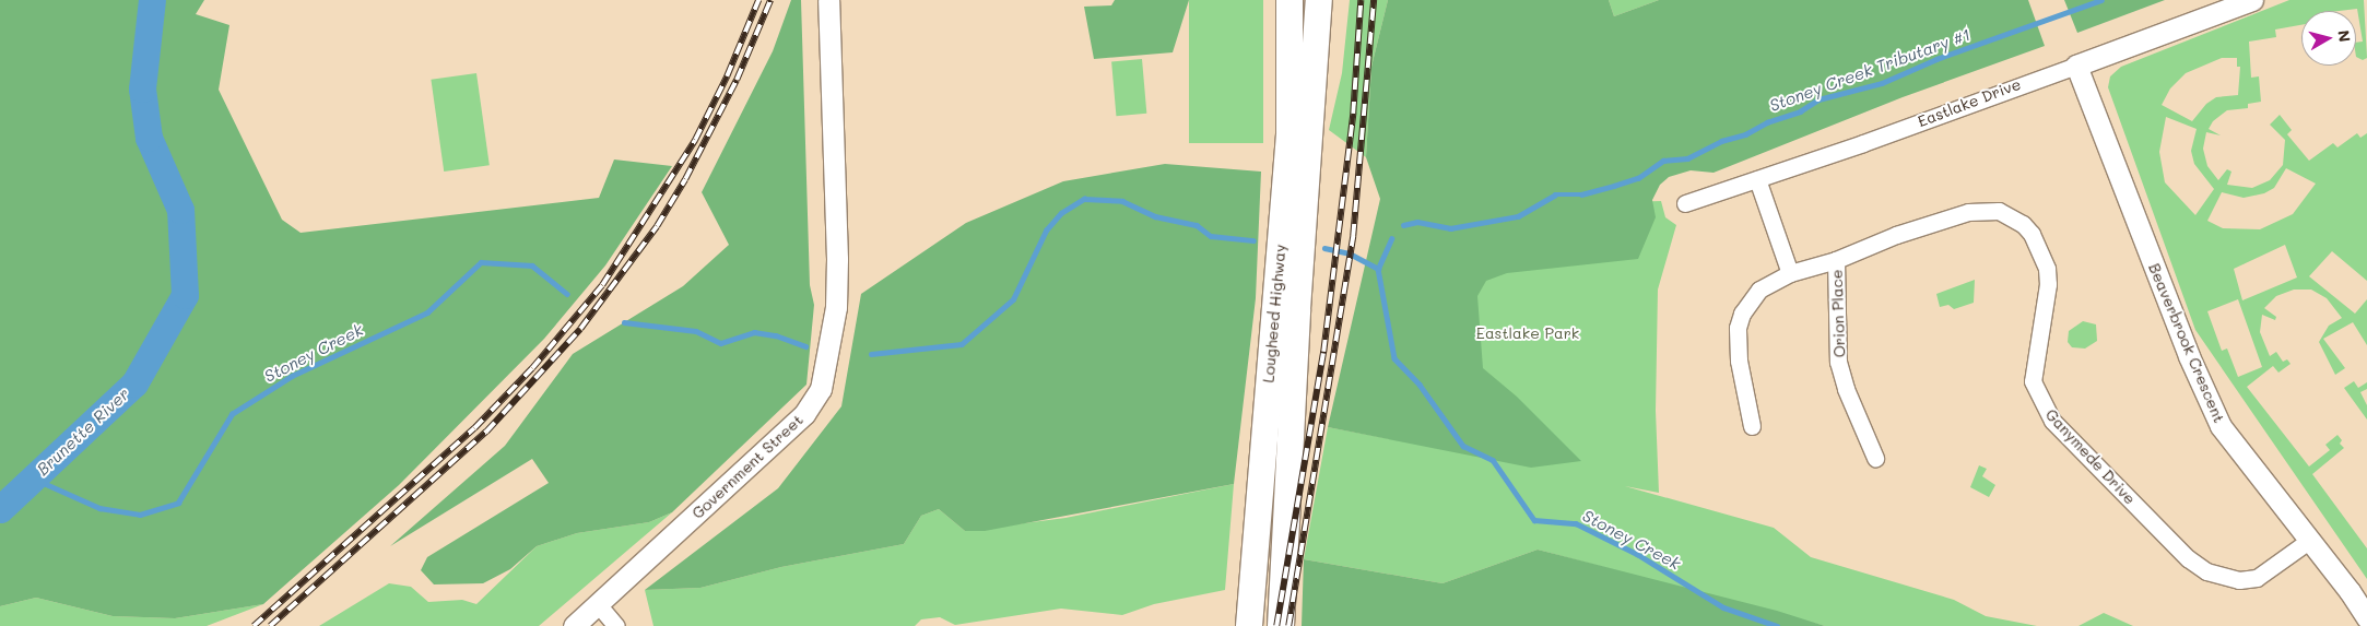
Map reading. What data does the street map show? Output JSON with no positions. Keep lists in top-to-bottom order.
{
  "streets": {
    "main road": ["Lougheed Highway"],
    "street": [
      "Eastlake Drive",
      "Orion Place",
      "Beaverbrook Crescent",
      "Ganymede Drive",
      "Government Street"
    ]
  },
  "crossings": [
    ["Eastlake Drive", "Beaverbrook Crescent"],
    ["Orion Place", "Ganymede Drive"],
    ["Beaverbrook Crescent", "Ganymede Drive"]
  ],
  "water": ["Stoney Creek Tributary #1", "Stoney Creek", "Brunette River"],
  "parks": ["Eastlake Park"],
  "north": "right"
}
